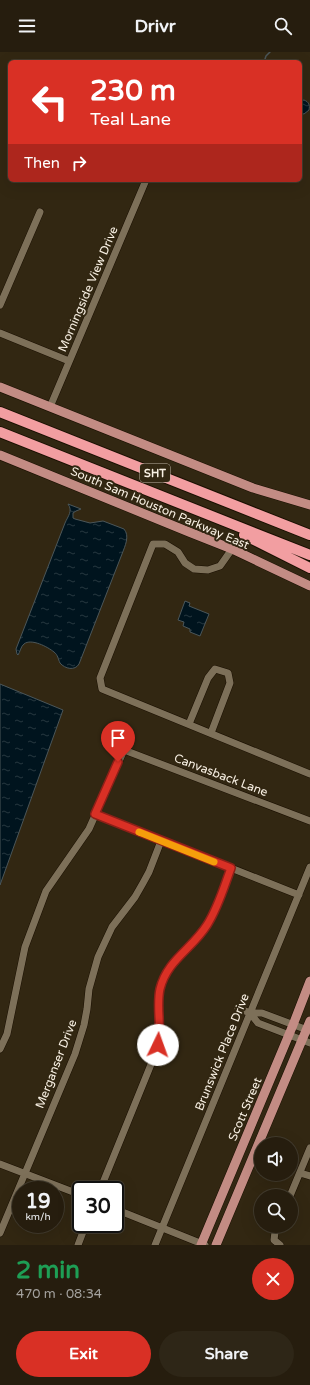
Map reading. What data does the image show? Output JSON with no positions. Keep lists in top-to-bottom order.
{
  "streets": {
    "highway": ["SHT"],
    "main road": ["South Sam Houston Parkway East", "Scott Street"],
    "street": [
      "Morningside View Drive",
      "Canvasback Lane",
      "Brunswick Place Drive",
      "Merganser Drive"
    ]
  },
  "page": {
    "header": "Drivr",
    "turn": ["230 m", "Teal Lane"],
    "then": "Then",
    "speed": "19 km/h",
    "limit": "30",
    "heading": ["2 min", "470 m · 08:34"],
    "buttons": ["Exit", "Share"]
  }
}
